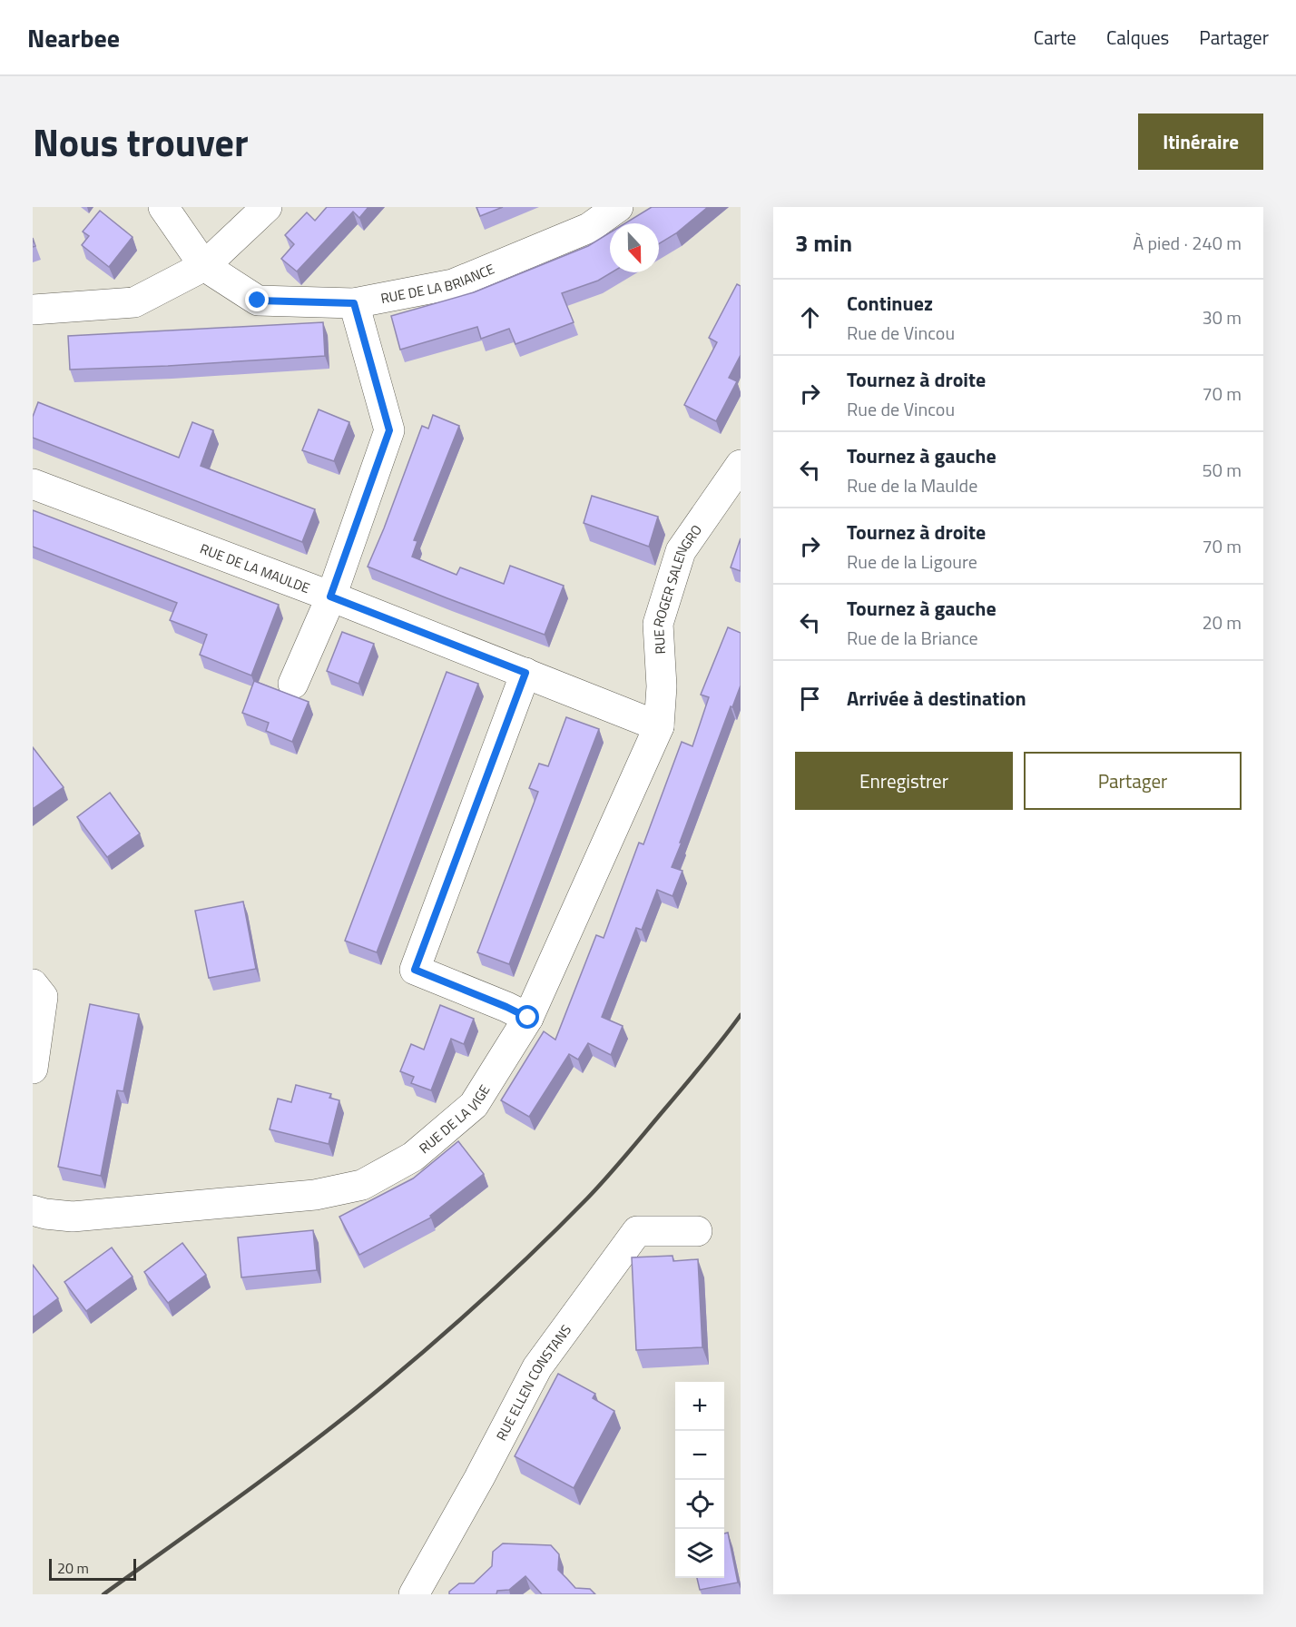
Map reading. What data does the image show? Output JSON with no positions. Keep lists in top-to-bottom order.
{
  "streets": {
    "street": [
      "RUE DE LA BRIANCE",
      "RUE DE LA MAULDE",
      "RUE ROGER SALENGRO",
      "RUE DE LA VIGE",
      "RUE ELLEN CONSTANS"
    ]
  },
  "crossings": [
    ["RUE DE LA MAULDE", "RUE ROGER SALENGRO"],
    ["RUE DE LA MAULDE", "RUE DE LA VIGE"],
    ["RUE ROGER SALENGRO", "RUE DE LA VIGE"]
  ],
  "scale_bar": "20 m",
  "north": "bottom",
  "page": {
    "header": "Nearbee",
    "nav": ["Carte", "Calques", "Partager"],
    "title": "Nous trouver",
    "buttons": [
      "Itinéraire",
      ["Enregistrer", "Partager"]
    ],
    "heading": ["3 min", "À pied · 240 m"],
    "list": [
      ["Continuez", "Rue de Vincou", "30 m"],
      ["Tournez à droite", "Rue de Vincou", "70 m"],
      ["Tournez à gauche", "Rue de la Maulde", "50 m"],
      ["Tournez à droite", "Rue de la Ligoure", "70 m"],
      ["Tournez à gauche", "Rue de la Briance", "20 m"],
      "Arrivée à destination"
    ],
    "map_buttons": ["+", "−"],
    "scale": "20 m"
  }
}
